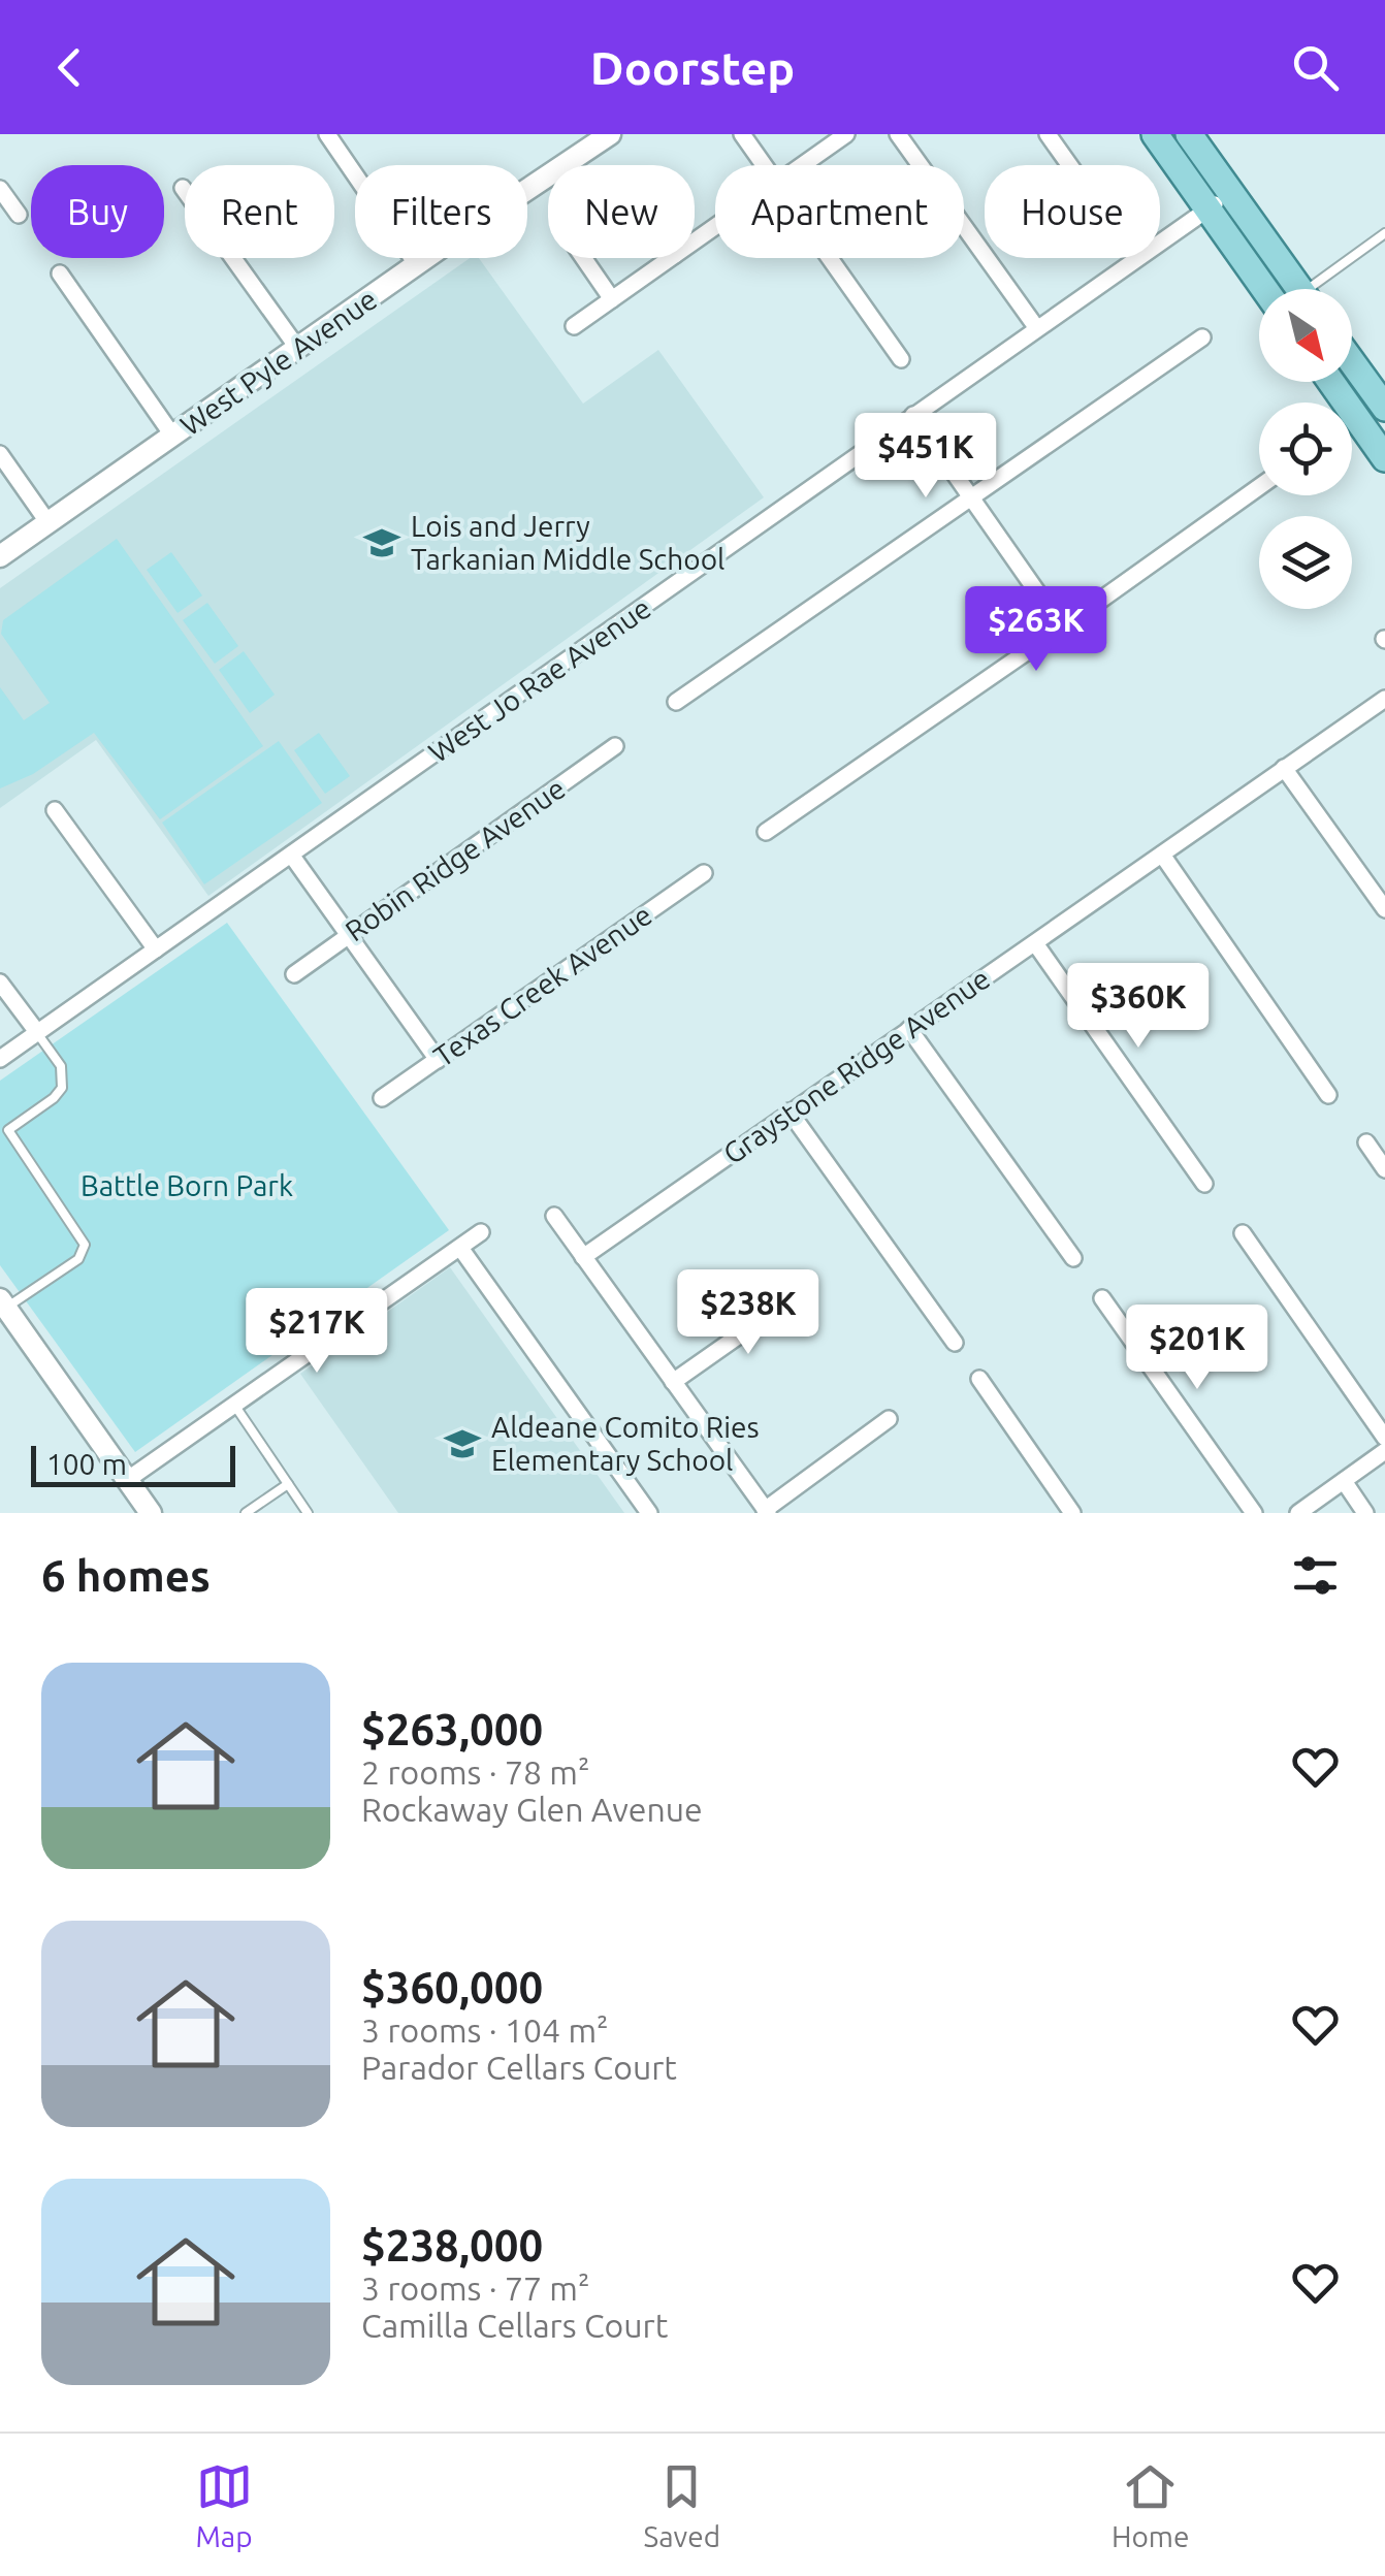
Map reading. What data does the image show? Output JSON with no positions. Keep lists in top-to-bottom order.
{
  "streets": {
    "street": [
      "West Pyle Avenue",
      "West Jo Rae Avenue",
      "Robin Ridge Avenue",
      "Texas Creek Avenue",
      "Graystone Ridge Avenue"
    ]
  },
  "parks": ["Battle Born Park"],
  "places": {
    "school or university": ["Lois and Jerry Tarkanian Middle School", "Aldeane Comito Ries Elementary School"]
  },
  "scale_bar": "100 m",
  "north": "bottom right",
  "page": {
    "header": "Doorstep",
    "chip": [
      "Buy",
      "Rent",
      "Filters",
      "New",
      "Apartment",
      "House"
    ],
    "price": [
      "$451K",
      "$263K",
      "$360K",
      "$238K",
      "$217K",
      "$201K"
    ],
    "scale": "100 m",
    "heading": "6 homes",
    "list": [
      {
        "name": "$263,000",
        "note": "2 rooms · 78 m² · Rockaway Glen Avenue"
      },
      {
        "name": "$360,000",
        "note": "3 rooms · 104 m² · Parador Cellars Court"
      },
      {
        "name": "$238,000",
        "note": "3 rooms · 77 m² · Camilla Cellars Court"
      }
    ],
    "tabs": ["Map", "Saved", "Home"]
  }
}
